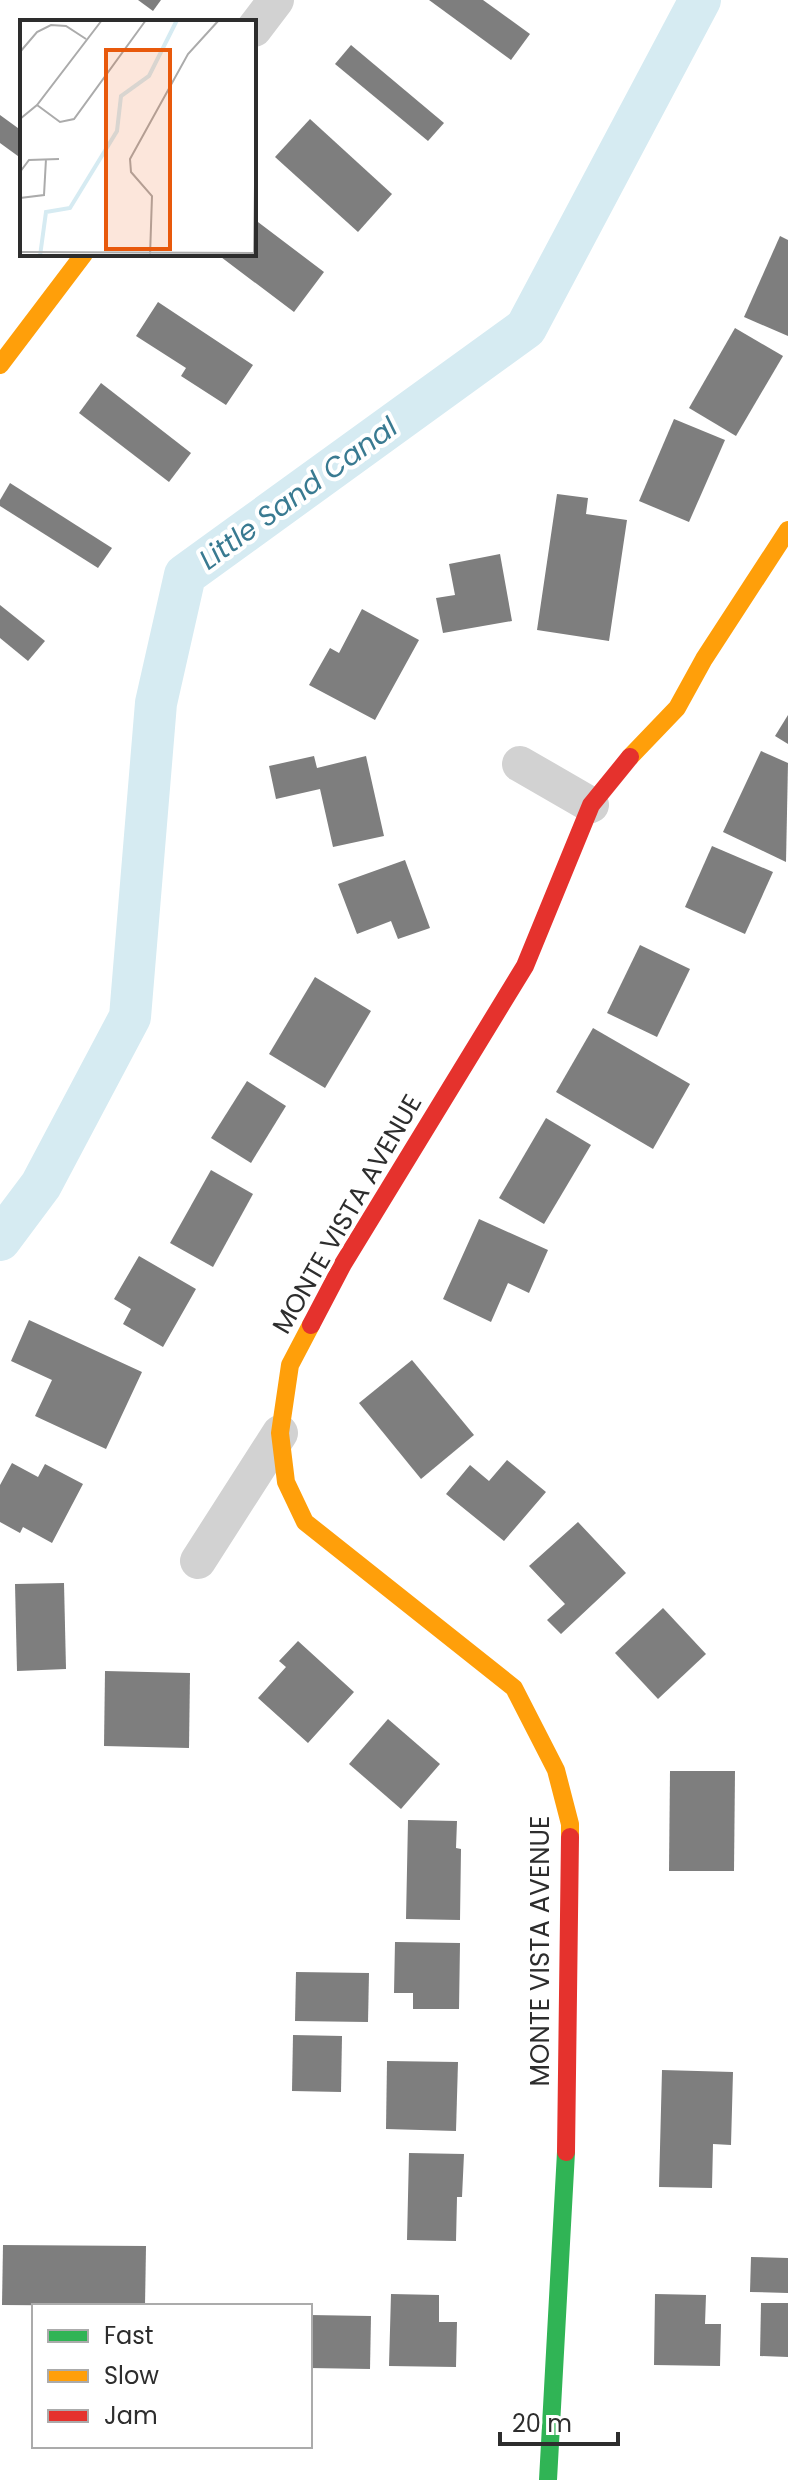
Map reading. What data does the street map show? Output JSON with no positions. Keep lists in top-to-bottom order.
{
  "streets": {
    "street": ["MONTE VISTA AVENUE"]
  },
  "water": ["Little Sand Canal"],
  "legend": ["Fast", "Slow", "Jam"],
  "scale_bar": "20 m"
}
